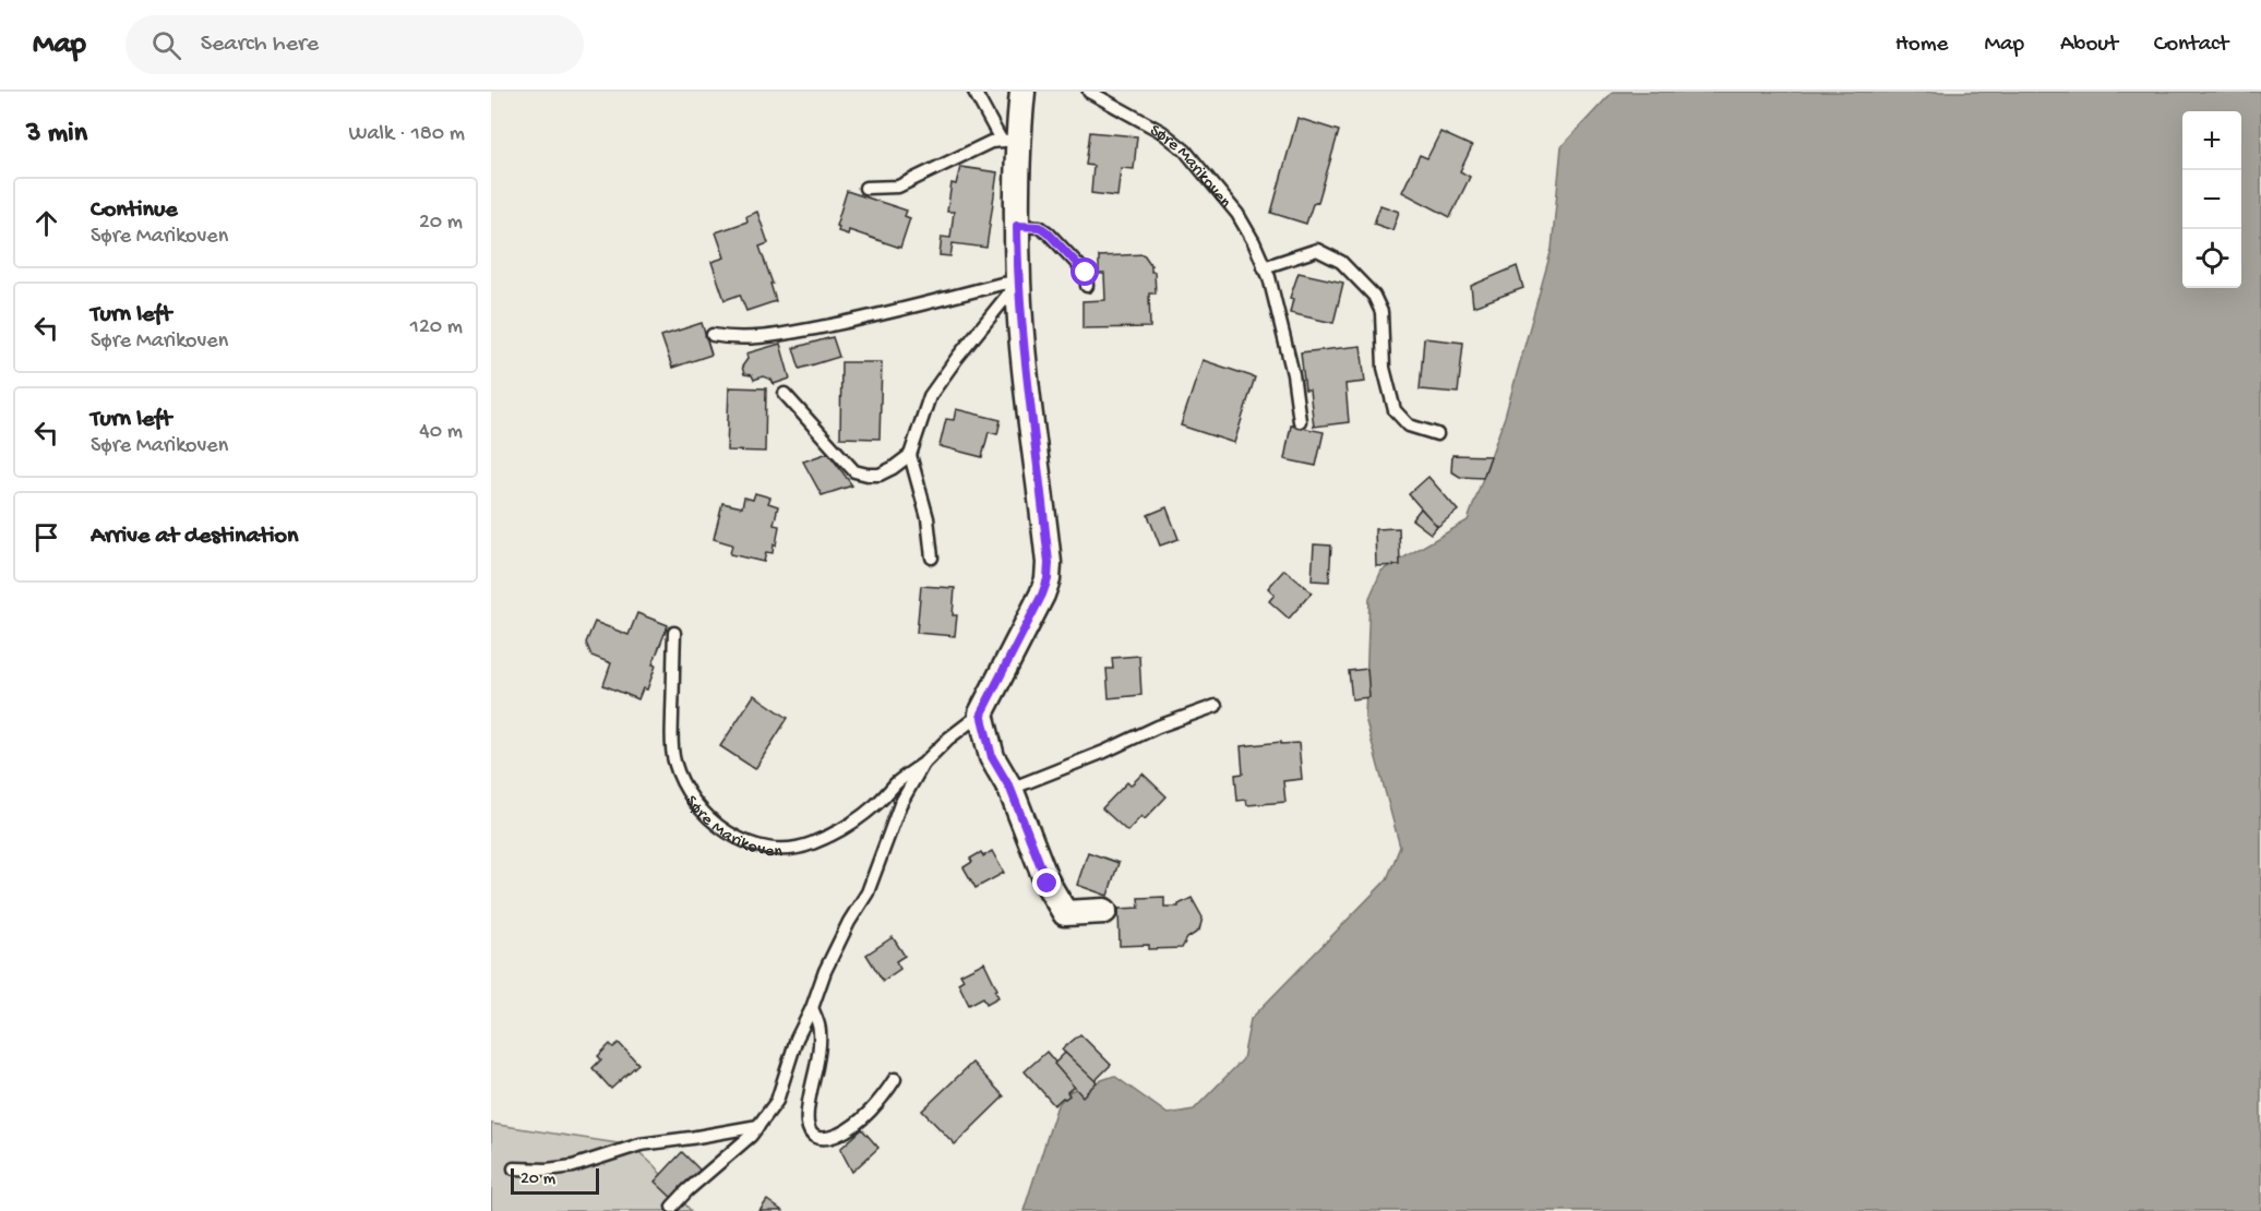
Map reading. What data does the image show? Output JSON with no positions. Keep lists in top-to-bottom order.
{
  "streets": {
    "street": ["Søre Marikoven"]
  },
  "scale_bar": "20 m",
  "page": {
    "header": "Map",
    "search": "Search here",
    "nav": [
      "Home",
      "Map",
      "About",
      "Contact"
    ],
    "heading": ["3 min", "Walk · 180 m"],
    "map_buttons": ["+", "−"],
    "list": [
      ["Continue", "Søre Marikoven", "20 m"],
      ["Turn left", "Søre Marikoven", "120 m"],
      ["Turn left", "Søre Marikoven", "40 m"],
      "Arrive at destination"
    ],
    "scale": "20 m"
  }
}
